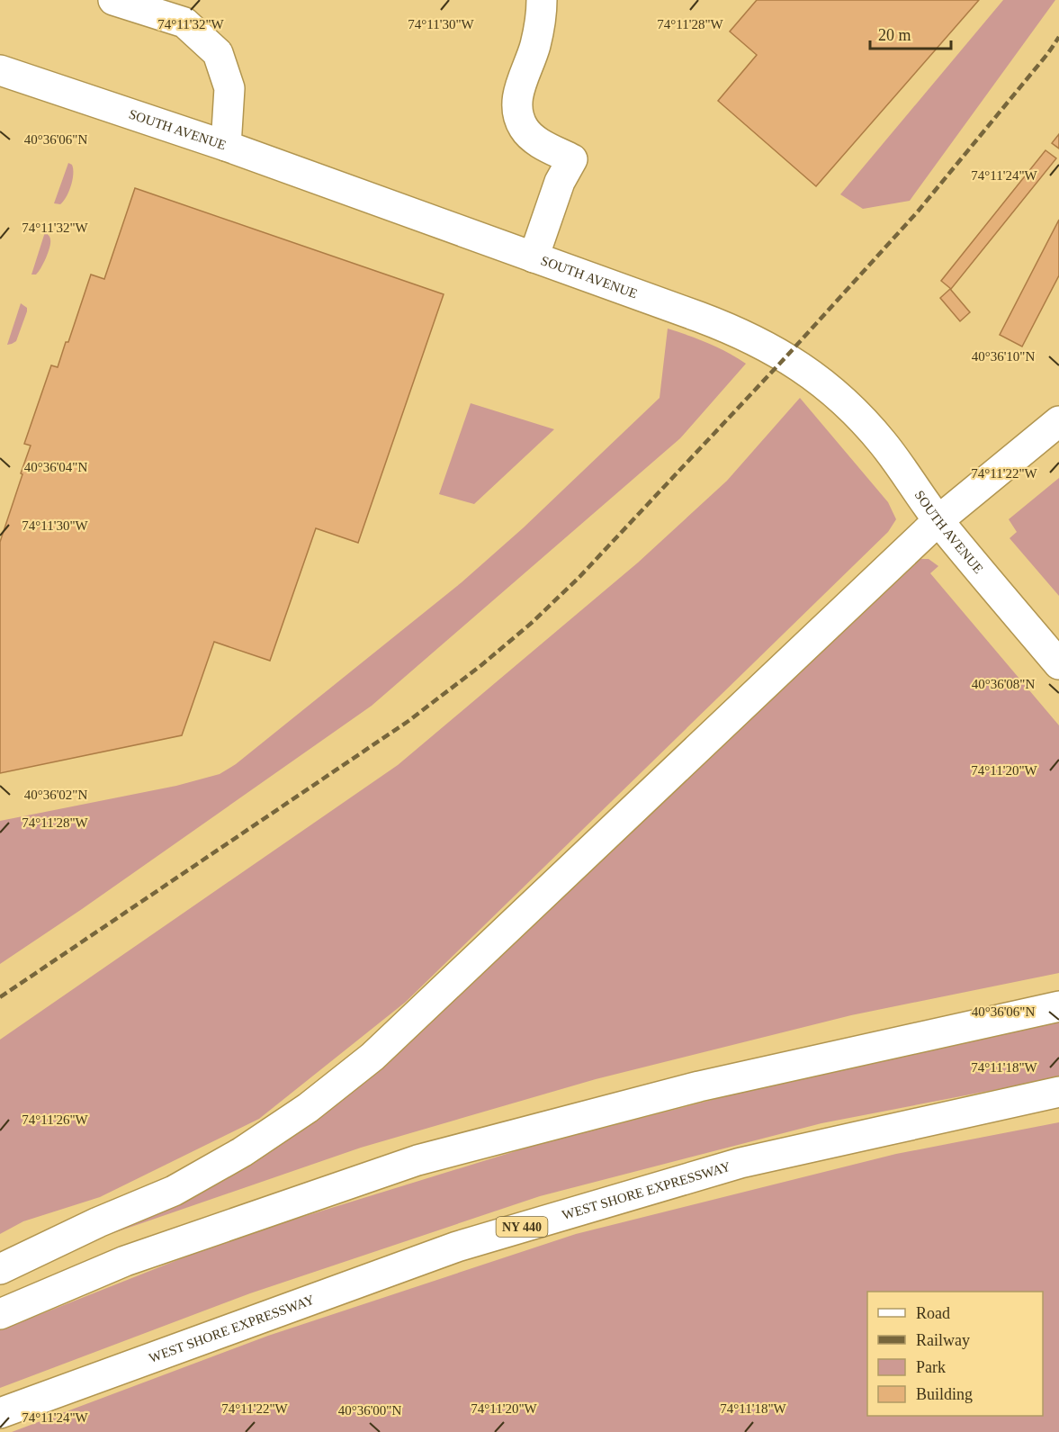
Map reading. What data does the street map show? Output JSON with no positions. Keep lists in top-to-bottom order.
{
  "streets": {
    "main road": ["SOUTH AVENUE", "WEST SHORE EXPRESSWAY", "NY 440"]
  },
  "legend": [
    "Road",
    "Railway",
    "Park",
    "Building"
  ],
  "scale_bar": "20 m",
  "coordinates": [
    "74°11'32\"W",
    "74°11'30\"W",
    "74°11'28\"W",
    "40°36'06\"N",
    "74°11'24\"W",
    "40°36'10\"N",
    "40°36'04\"N",
    "74°11'22\"W",
    "40°36'08\"N",
    "74°11'20\"W",
    "40°36'02\"N",
    "74°11'18\"W",
    "74°11'26\"W",
    "40°36'00\"N"
  ]
}
